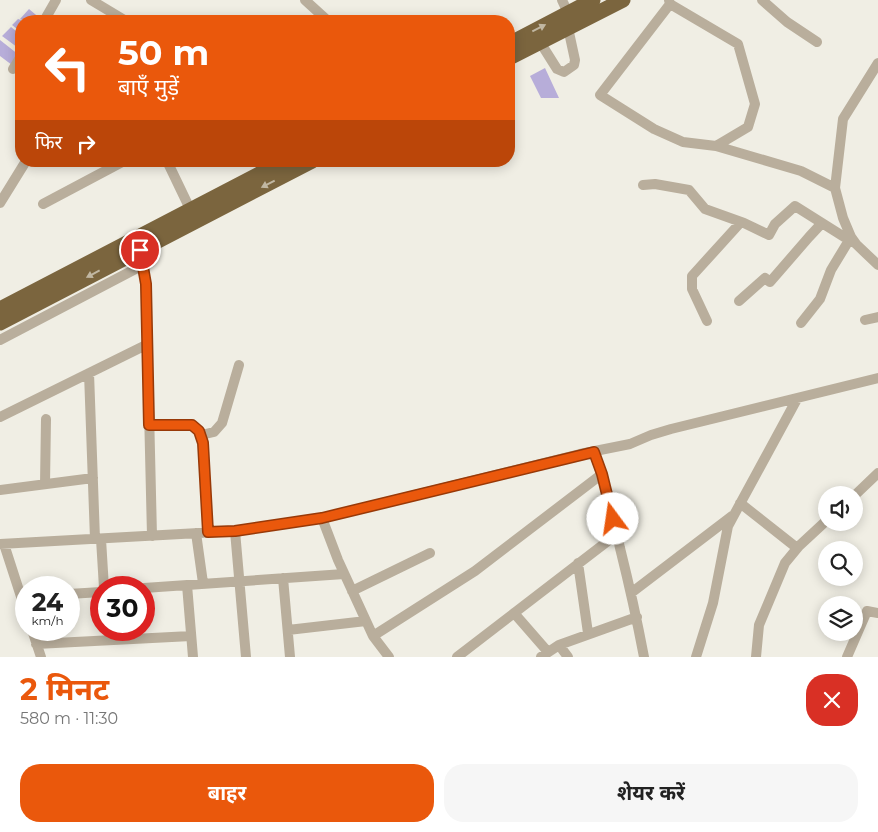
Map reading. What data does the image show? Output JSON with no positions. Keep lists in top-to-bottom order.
{
  "page": {
    "turn": ["50 m", "बाएँ मुड़ें"],
    "then": "फिर",
    "speed": "24 km/h",
    "limit": "30",
    "heading": ["2 मिनट", "580 m · 11:30"],
    "buttons": ["बाहर", "शेयर करें"]
  }
}
